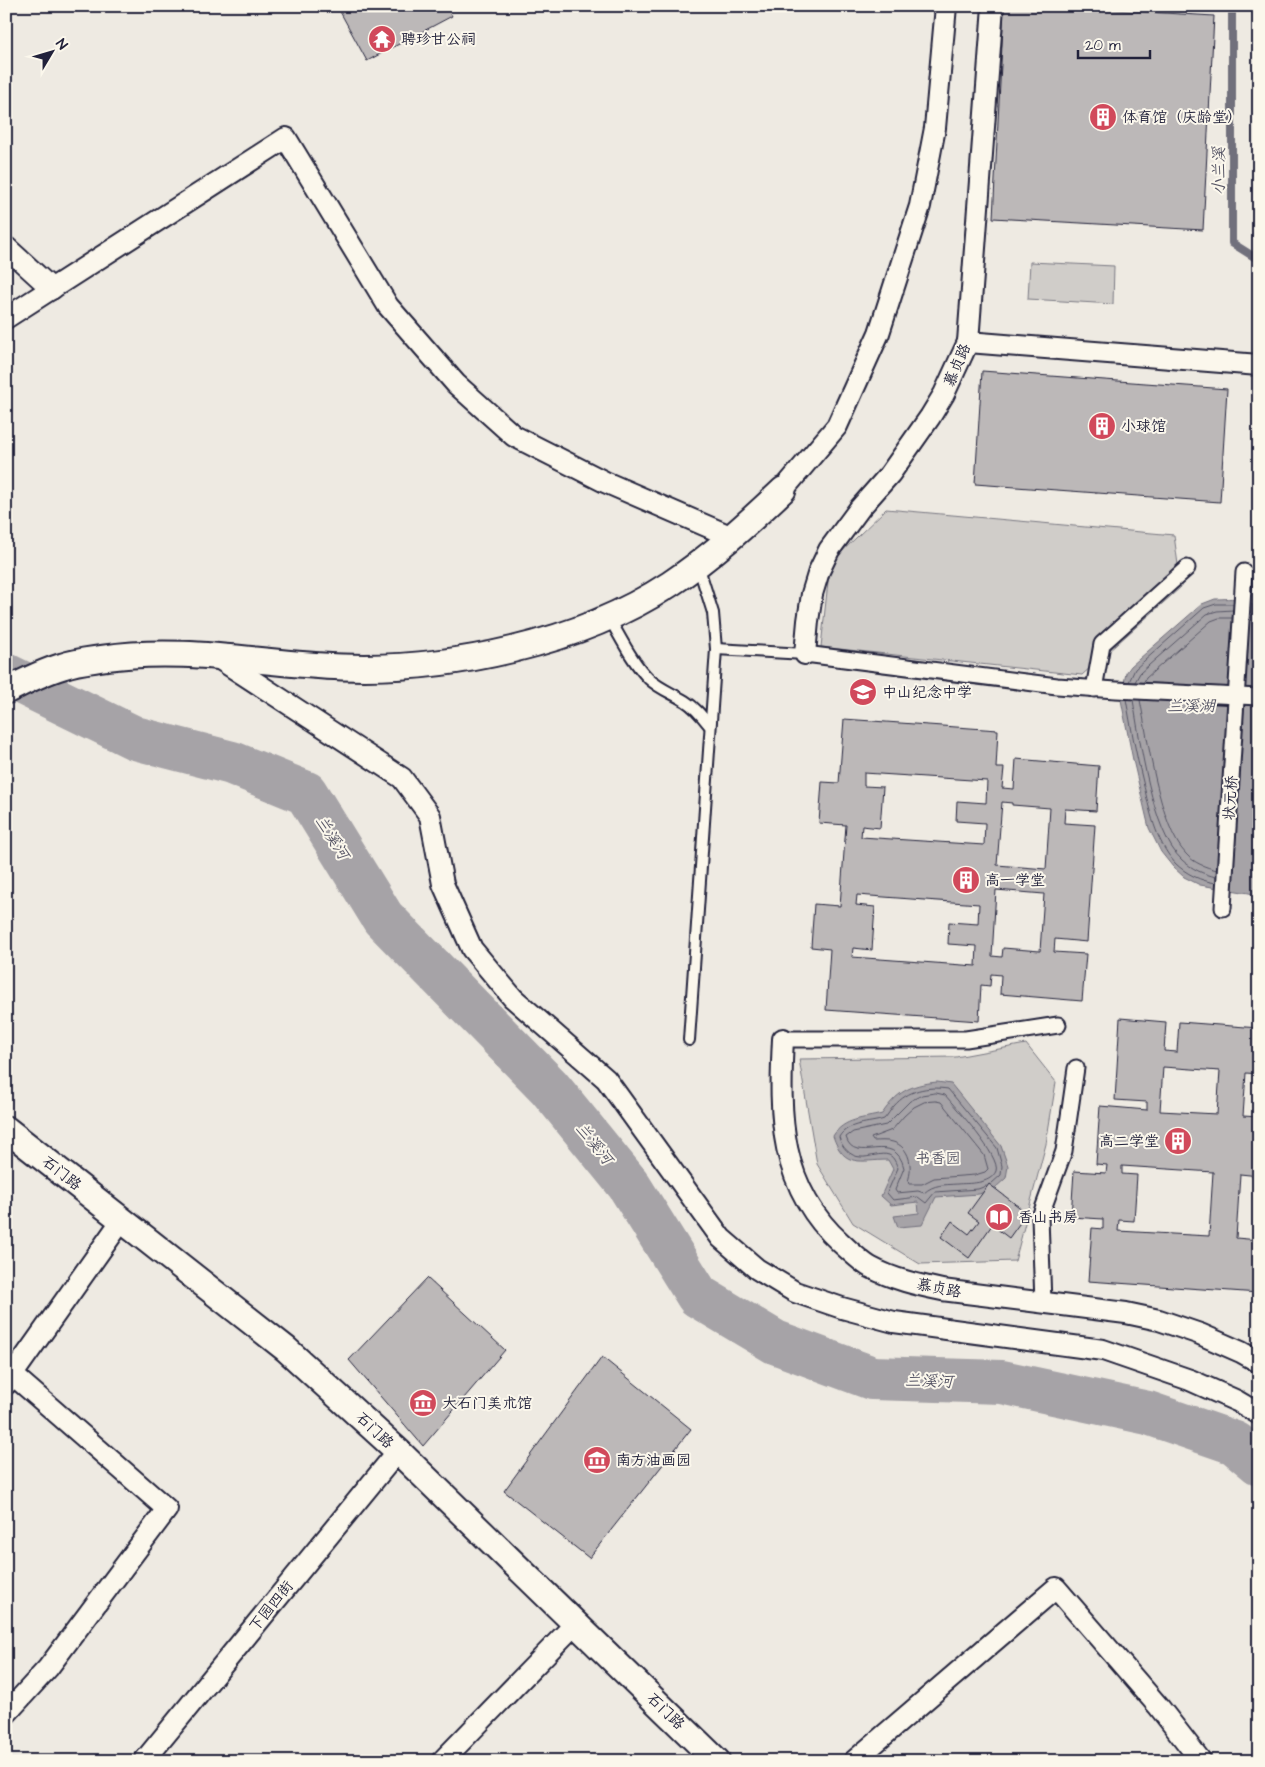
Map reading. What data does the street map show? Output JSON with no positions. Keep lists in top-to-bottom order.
{
  "streets": {
    "street": [
      "慕贞路",
      "状元桥",
      "石门路",
      "下园四街"
    ]
  },
  "crossings": [
    ["石门路", "下园四街"]
  ],
  "water": ["小兰溪", "兰溪湖", "兰溪河"],
  "parks": ["书香园"],
  "places": {
    "temple": ["聘珍甘公祠"],
    "building": [
      "体育馆（庆龄堂）",
      "小球馆",
      "高一学堂",
      "高二学堂"
    ],
    "school or university": ["中山纪念中学"],
    "library": ["香山书房"],
    "museum": ["大石门美术馆", "南方油画园"]
  },
  "scale_bar": "20 m",
  "north": "top right"
}
